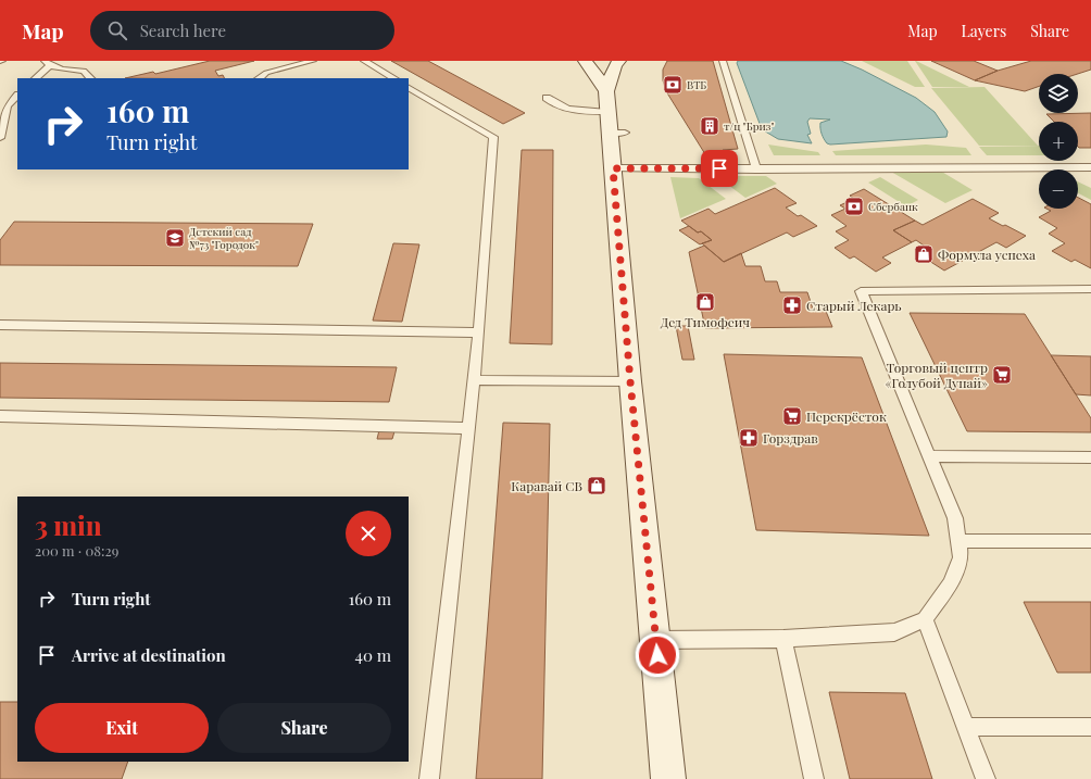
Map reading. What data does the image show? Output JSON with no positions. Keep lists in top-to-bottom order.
{
  "places": {
    "bank": ["ВТБ", "Сбербанк"],
    "building": ["т/ц \"Бриз\""],
    "school or university": ["Детский сад №73 \"Городок\""],
    "shop": ["Формула успеха", "Дед Тимофеич", "Каравай СВ"],
    "pharmacy": ["Старый Лекарь", "Горздрав"],
    "supermarket": ["Торговый центр «Голубой Дунай»", "Перекрёсток"]
  },
  "page": {
    "header": "Map",
    "search": "Search here",
    "nav": ["Map", "Layers", "Share"],
    "map_buttons": ["+", "−"],
    "turn": ["160 m", "Turn right"],
    "heading": ["3 min", "200 m · 08:29"],
    "list": [
      {
        "name": "Turn right",
        "value": "160 m"
      },
      {
        "name": "Arrive at destination",
        "value": "40 m"
      }
    ],
    "buttons": ["Exit", "Share"]
  }
}
